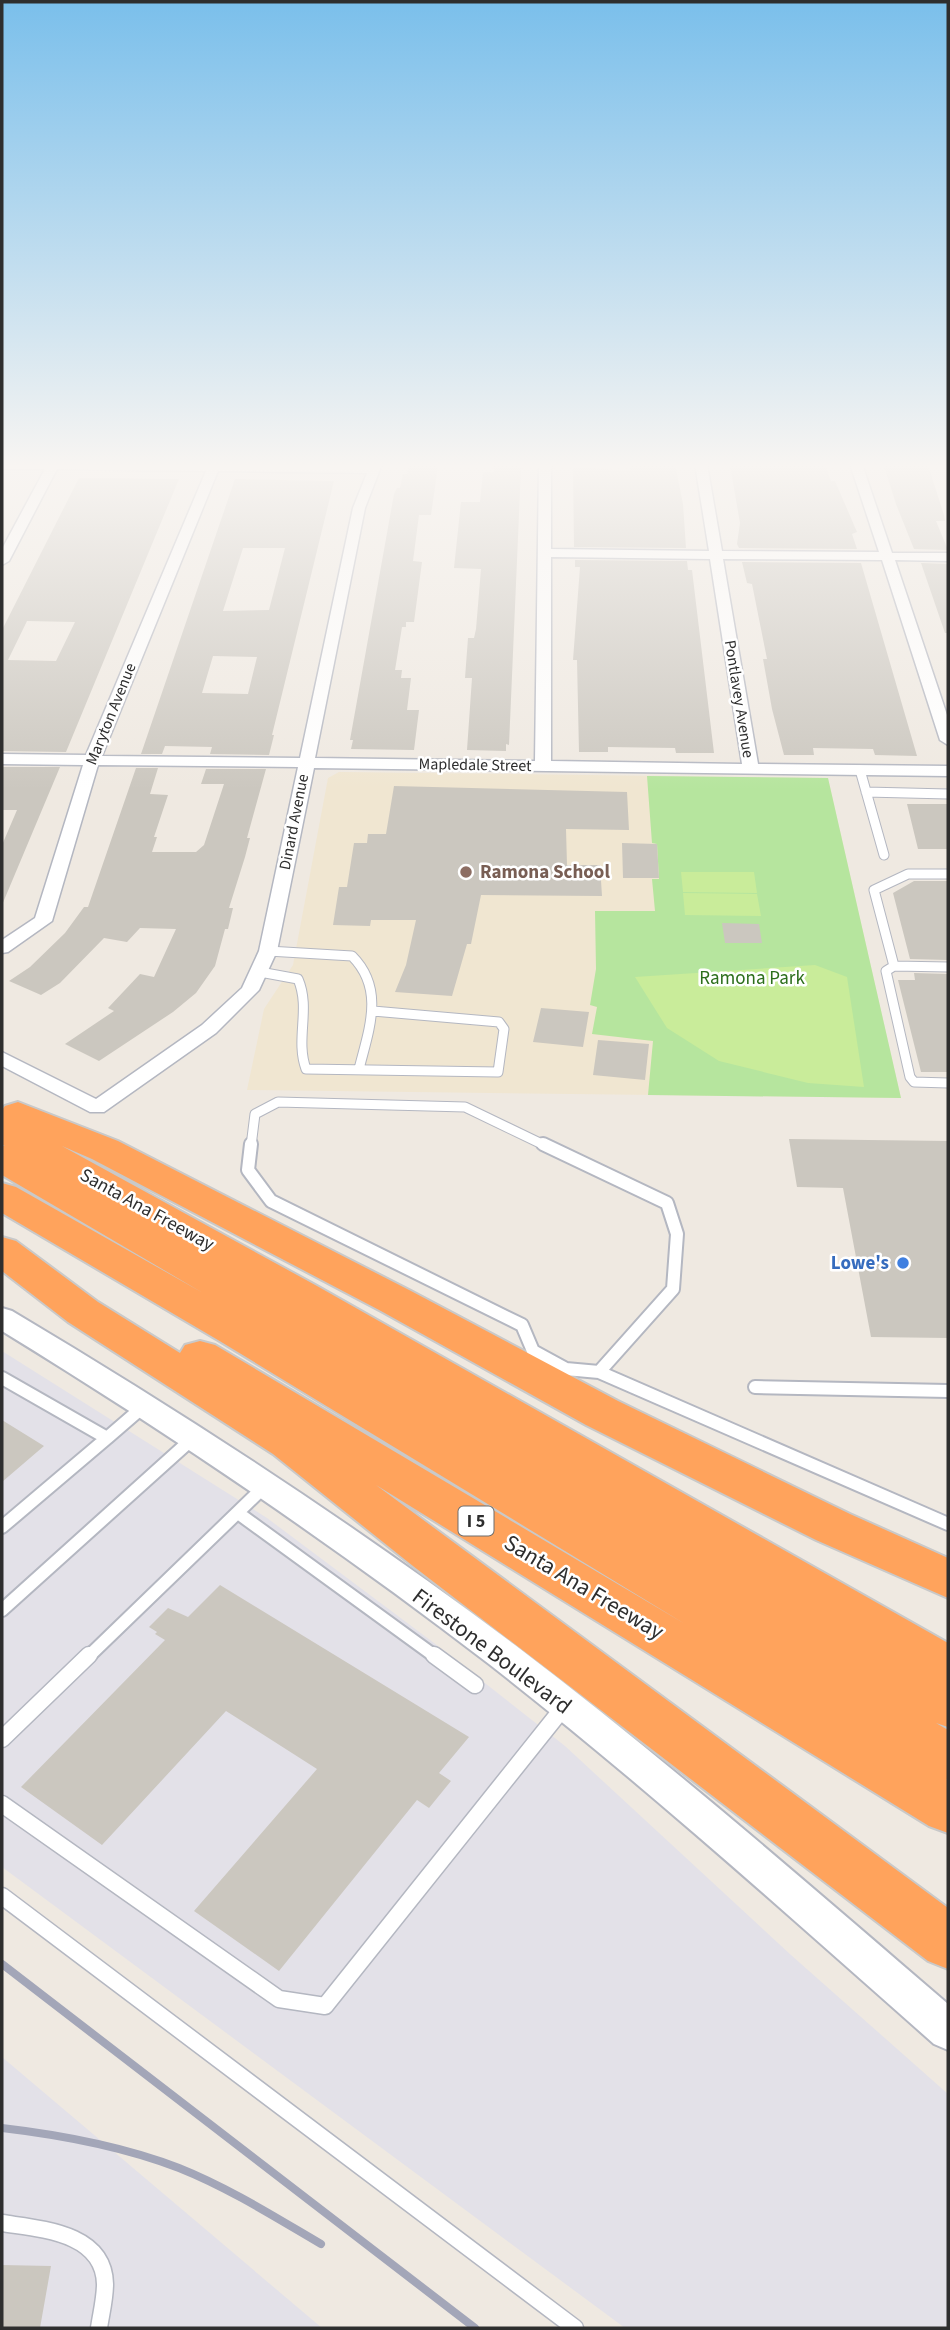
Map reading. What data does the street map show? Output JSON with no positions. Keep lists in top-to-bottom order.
{
  "streets": {
    "highway": ["Santa Ana Freeway", "I 5"],
    "street": [
      "Pontlavey Avenue",
      "Maryton Avenue",
      "Mapledale Street",
      "Dinard Avenue",
      "Firestone Boulevard"
    ]
  },
  "crossings": [
    ["Pontlavey Avenue", "Mapledale Street"],
    ["Maryton Avenue", "Mapledale Street"],
    ["Mapledale Street", "Dinard Avenue"]
  ],
  "parks": ["Ramona Park"],
  "places": ["Ramona School", "Lowe's"]
}
